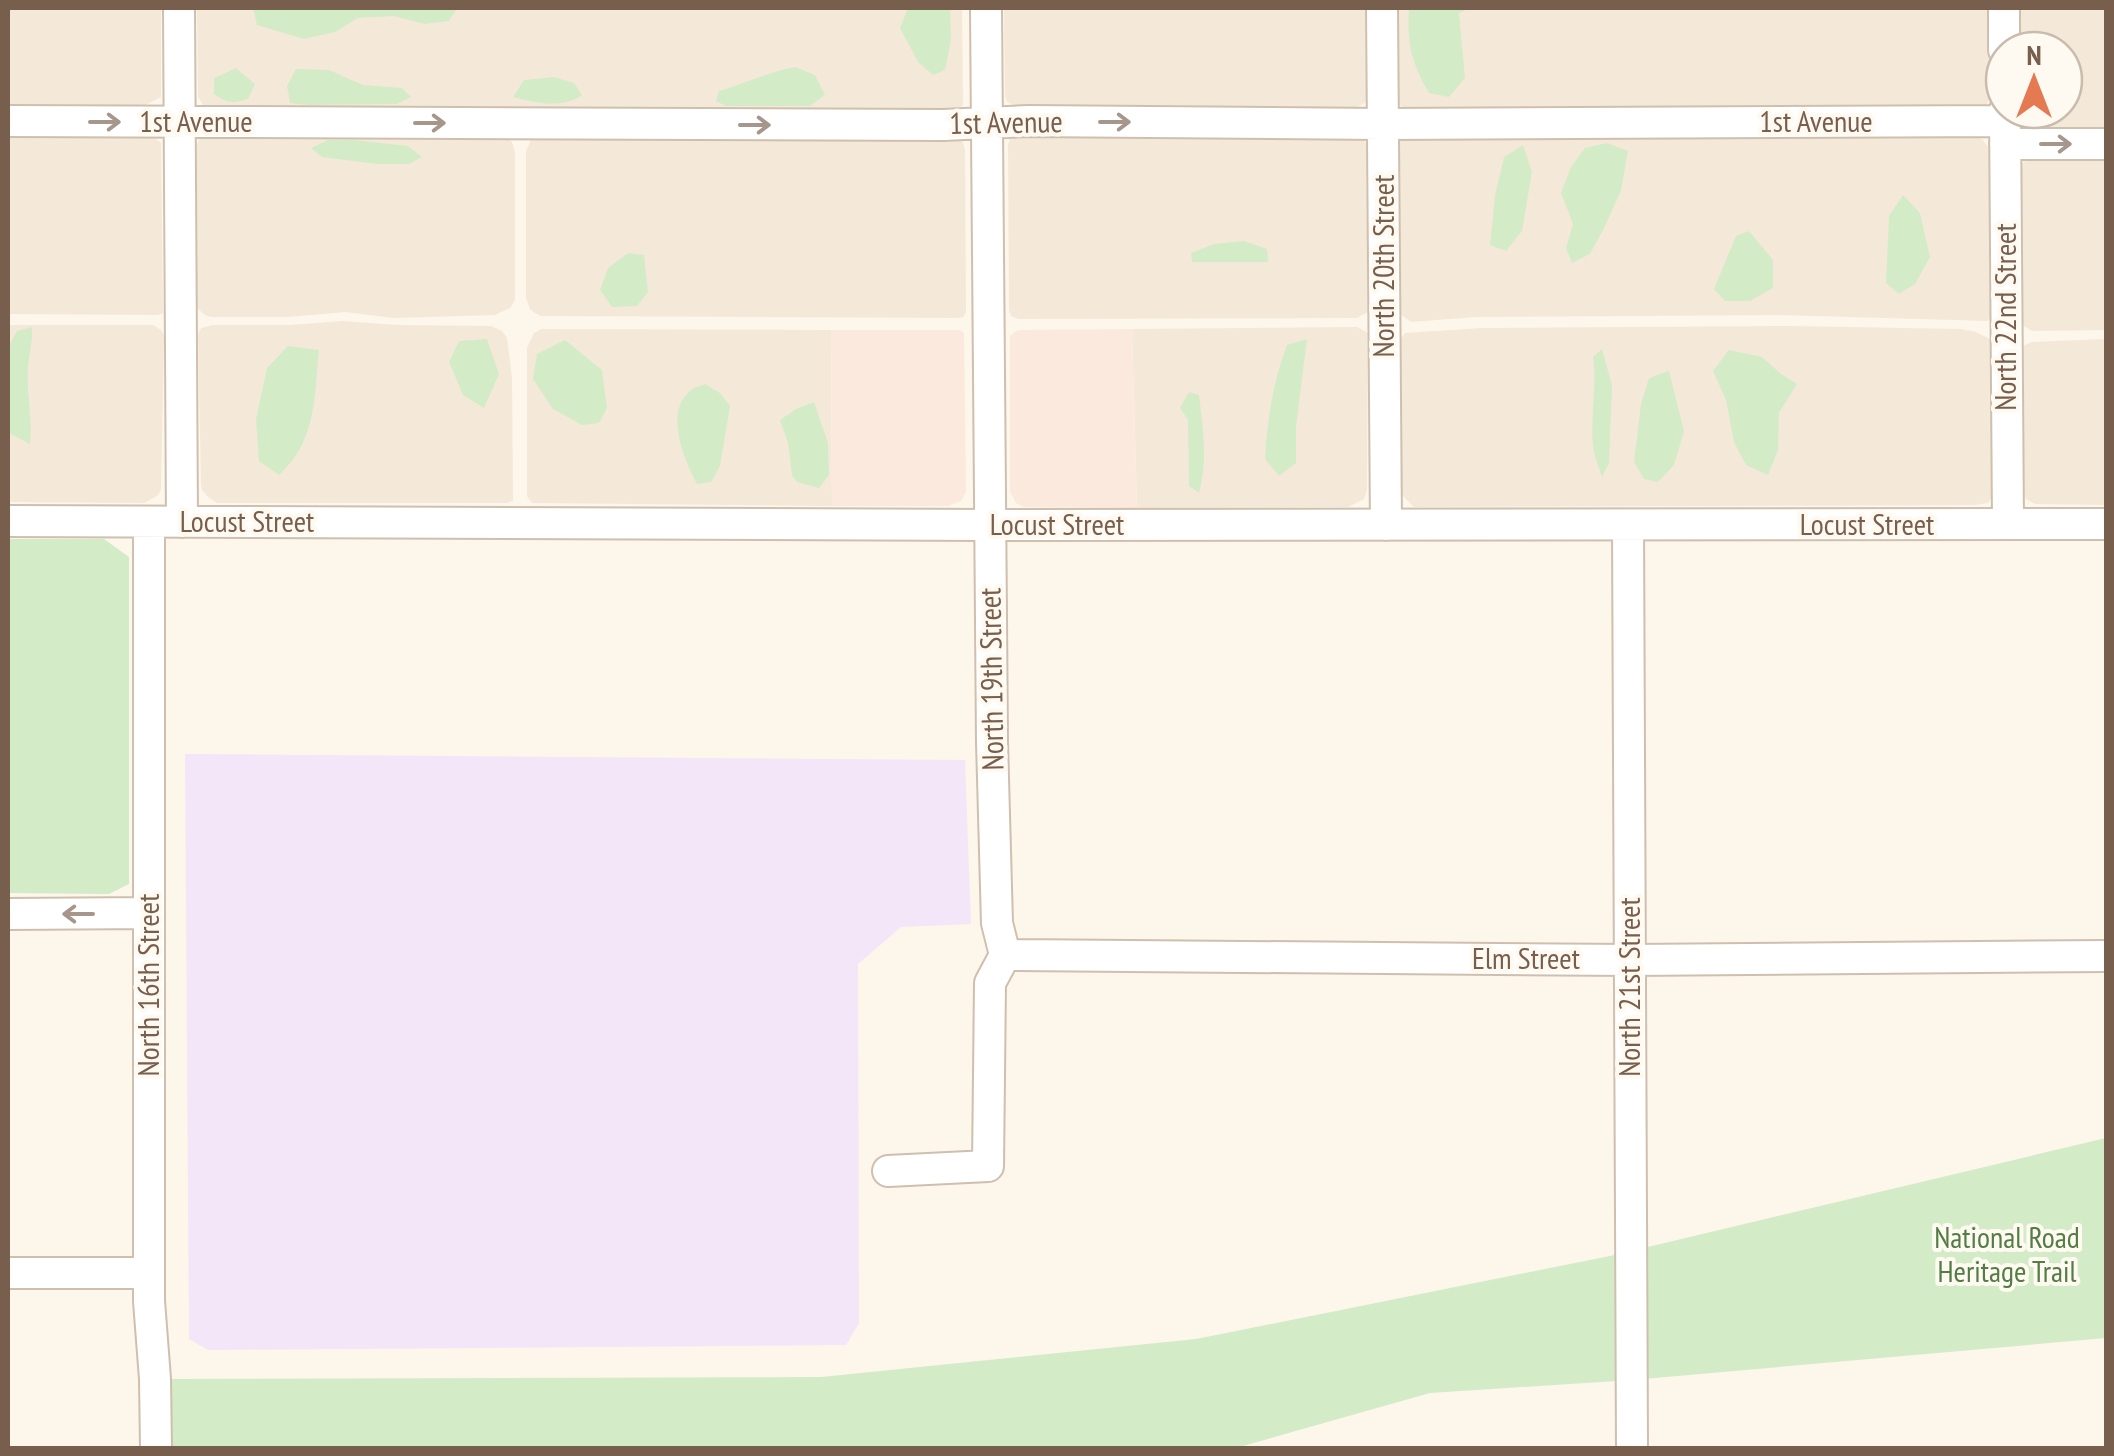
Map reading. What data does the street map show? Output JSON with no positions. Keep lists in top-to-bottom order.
{
  "streets": {
    "street": [
      "1st Avenue",
      "North 20th Street",
      "North 22nd Street",
      "Locust Street",
      "North 19th Street",
      "Elm Street",
      "North 16th Street",
      "North 21st Street"
    ]
  },
  "crossings": [
    ["1st Avenue", "North 20th Street"],
    ["1st Avenue", "North 19th Street"],
    ["North 20th Street", "Locust Street"],
    ["North 22nd Street", "Locust Street"],
    ["Locust Street", "North 19th Street"],
    ["Locust Street", "North 16th Street"],
    ["Locust Street", "North 21st Street"],
    ["North 19th Street", "Elm Street"],
    ["Elm Street", "North 21st Street"]
  ],
  "one_way": ["1st Avenue"],
  "parks": ["National Road Heritage Trail"],
  "north": "top"
}
